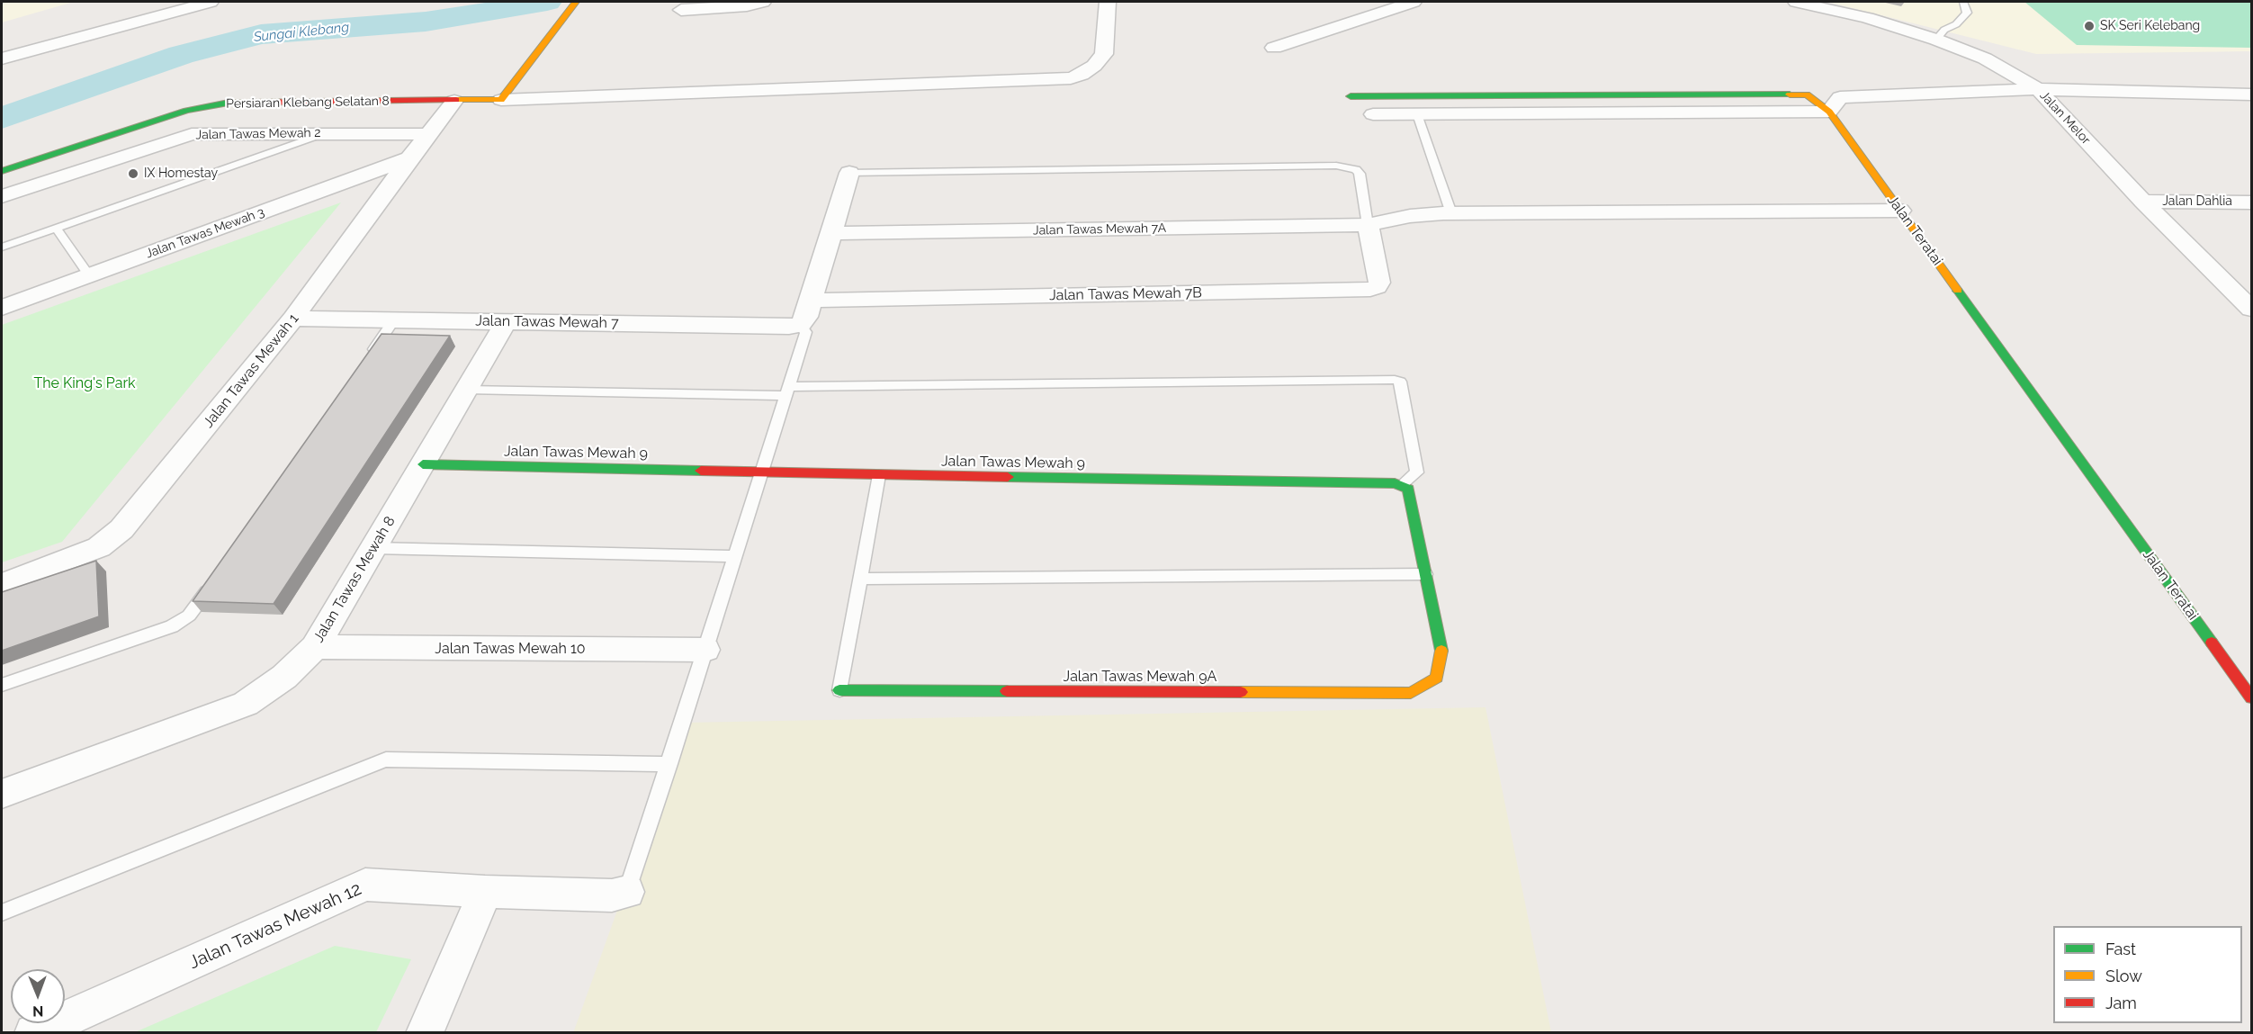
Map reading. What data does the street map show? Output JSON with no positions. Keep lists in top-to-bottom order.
{
  "streets": {
    "street": [
      "Persiaran Klebang Selatan 8",
      "Jalan Melor",
      "Jalan Tawas Mewah 2",
      "Jalan Dahlia",
      "Jalan Tawas Mewah 7A",
      "Jalan Teratai",
      "Jalan Tawas Mewah 3",
      "Jalan Tawas Mewah 7B",
      "Jalan Tawas Mewah 7",
      "Jalan Tawas Mewah 1",
      "Jalan Tawas Mewah 9",
      "Jalan Tawas Mewah 8",
      "Jalan Tawas Mewah 10",
      "Jalan Tawas Mewah 9A",
      "Jalan Tawas Mewah 12"
    ]
  },
  "crossings": [
    ["Persiaran Klebang Selatan 8", "Jalan Tawas Mewah 1"],
    ["Jalan Melor", "Jalan Dahlia"],
    ["Jalan Tawas Mewah 2", "Jalan Tawas Mewah 1"],
    ["Jalan Tawas Mewah 7A", "Jalan Teratai"],
    ["Jalan Tawas Mewah 7A", "Jalan Tawas Mewah 7B"],
    ["Jalan Tawas Mewah 3", "Jalan Tawas Mewah 1"],
    ["Jalan Tawas Mewah 7", "Jalan Tawas Mewah 1"],
    ["Jalan Tawas Mewah 7", "Jalan Tawas Mewah 8"],
    ["Jalan Tawas Mewah 9", "Jalan Tawas Mewah 8"],
    ["Jalan Tawas Mewah 8", "Jalan Tawas Mewah 10"]
  ],
  "water": ["Sungai Klebang"],
  "parks": ["The King's Park"],
  "places": ["SK Seri Kelebang", "IX Homestay"],
  "legend": ["Fast", "Slow", "Jam"],
  "north": "bottom"
}
